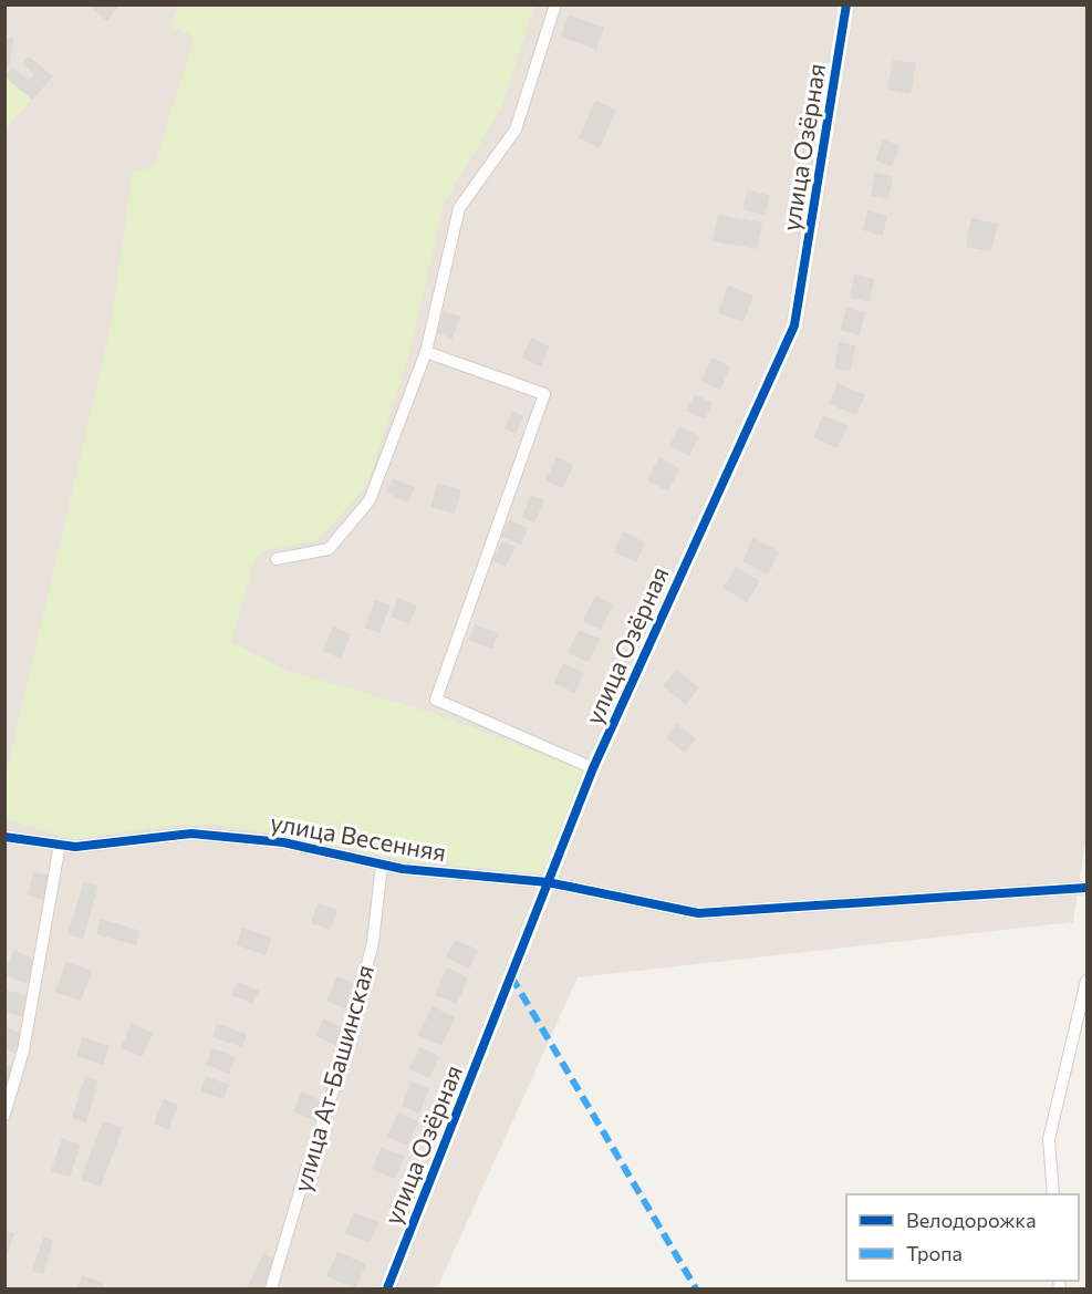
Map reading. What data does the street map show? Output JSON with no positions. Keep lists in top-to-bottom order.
{
  "streets": {
    "street": ["улица Озёрная", "улица Весенняя", "улица Ат-Башинская"]
  },
  "crossings": [
    ["улица Озёрная", "улица Весенняя"],
    ["улица Весенняя", "улица Ат-Башинская"]
  ],
  "legend": ["Велодорожка", "Тропа"]
}
